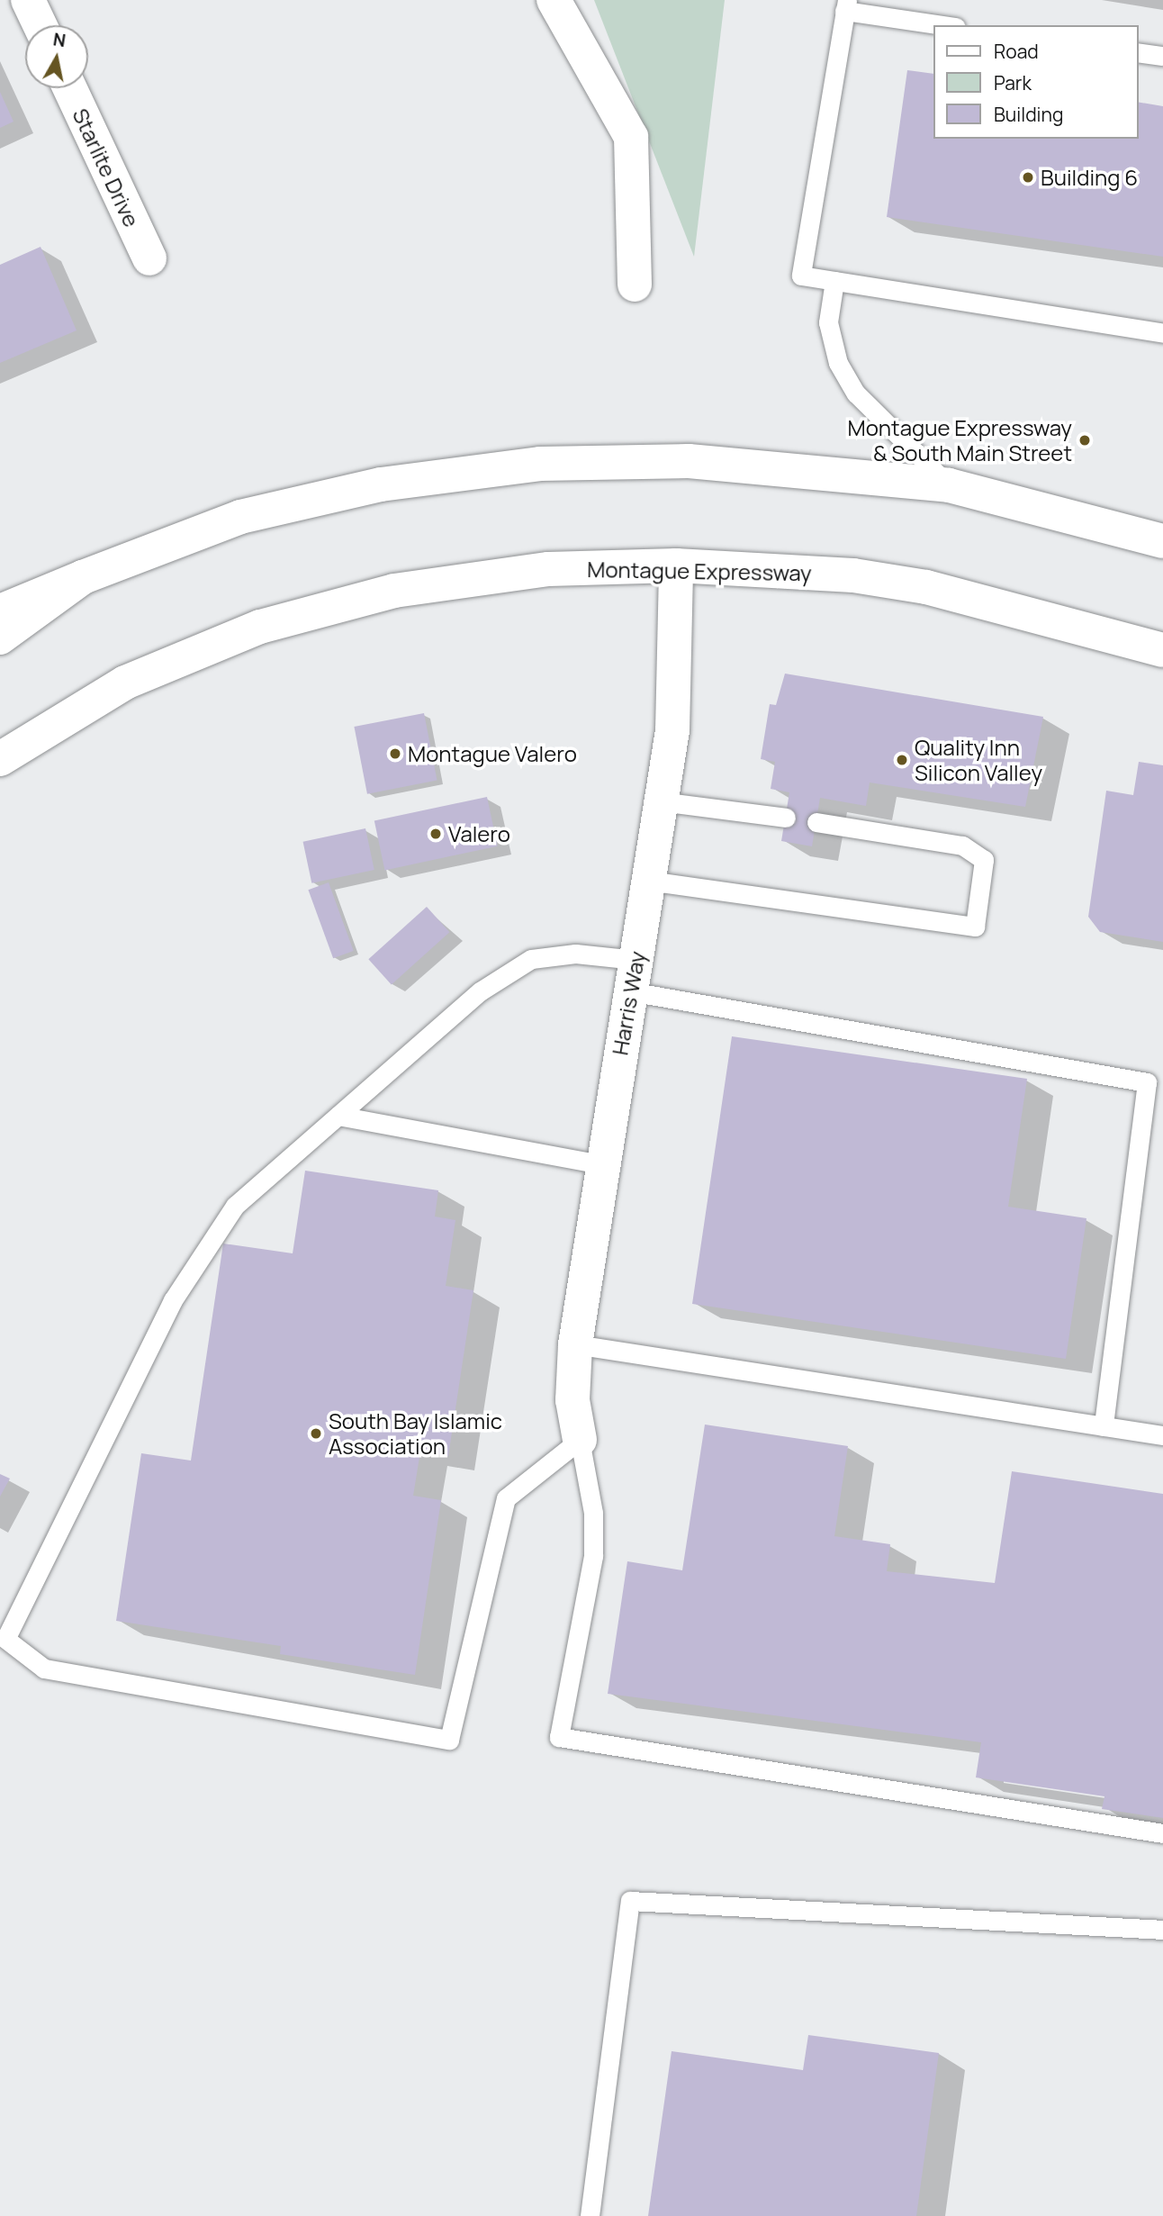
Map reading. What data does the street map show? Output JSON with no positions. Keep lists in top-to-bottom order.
{
  "streets": {
    "main road": ["Starlite Drive", "Montague Expressway", "Harris Way"]
  },
  "crossings": [
    ["Montague Expressway", "Harris Way"]
  ],
  "places": [
    "Building 6",
    "Montague Expressway & South Main Street",
    "Montague Valero",
    "Quality Inn Silicon Valley",
    "Valero",
    "South Bay Islamic Association"
  ],
  "legend": ["Road", "Park", "Building"],
  "north": "top"
}
